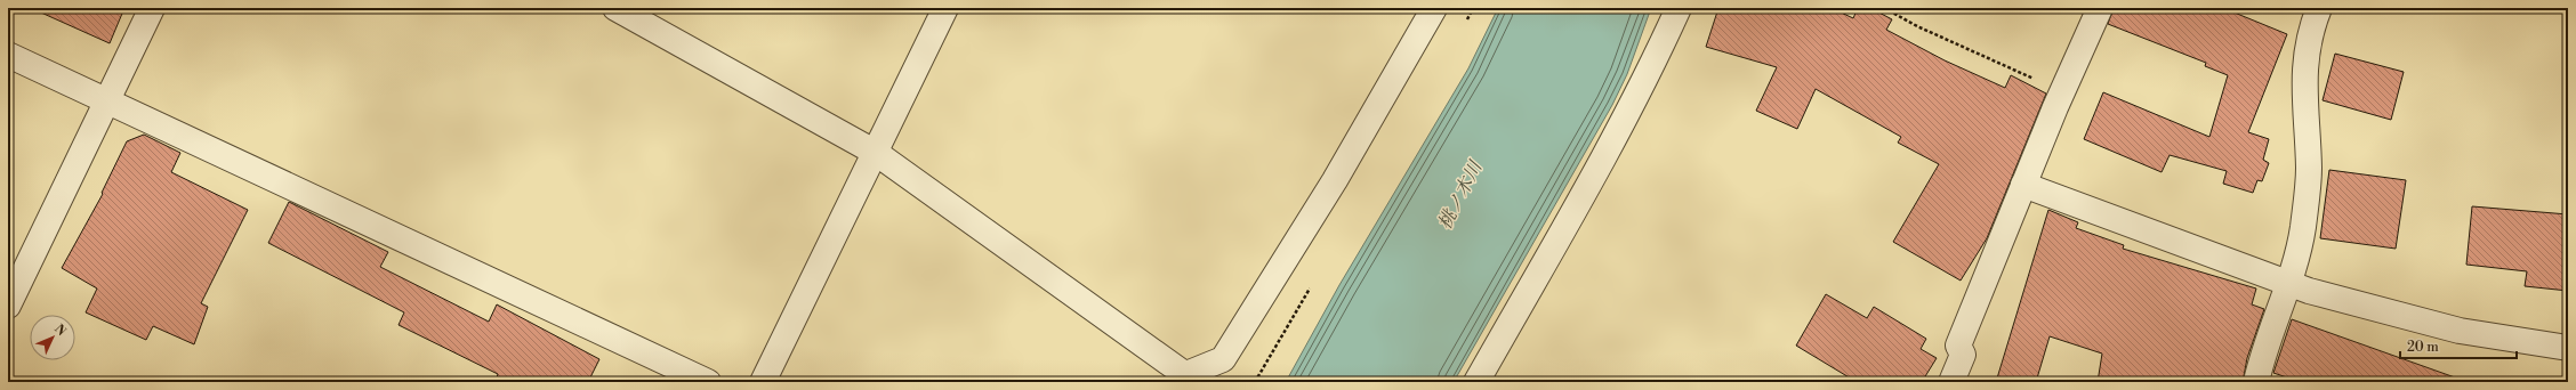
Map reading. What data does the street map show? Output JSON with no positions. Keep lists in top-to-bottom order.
{
  "water": ["桃ノ木川"],
  "scale_bar": "20 m",
  "north": "top right"
}
